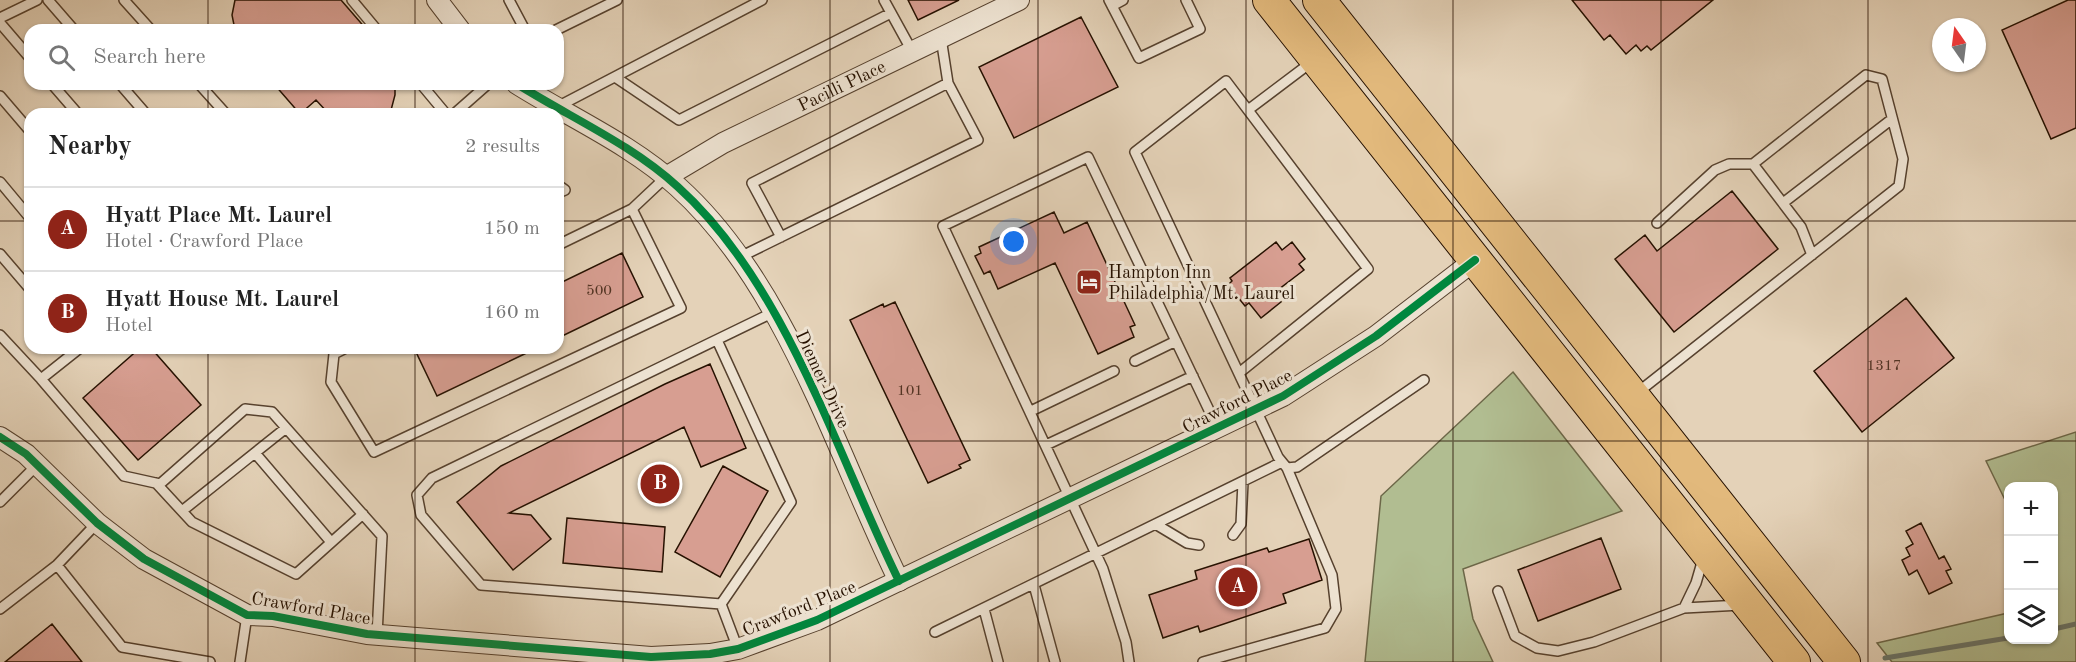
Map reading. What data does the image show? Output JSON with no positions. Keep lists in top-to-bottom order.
{
  "streets": {
    "street": ["Pacilli Place", "Diemer Drive", "Crawford Place"]
  },
  "crossings": [
    ["Pacilli Place", "Diemer Drive"],
    ["Diemer Drive", "Crawford Place"]
  ],
  "places": {
    "hotel": ["Hampton Inn Philadelphia/Mt. Laurel"]
  },
  "house_numbers": ["500", "1317", "101"],
  "north": "top",
  "page": {
    "search": "Search here",
    "heading": ["Nearby", "2 results"],
    "list": [
      {
        "mark": "A",
        "name": "Hyatt Place Mt. Laurel",
        "note": "Hotel · Crawford Place",
        "value": "150 m"
      },
      {
        "mark": "B",
        "name": "Hyatt House Mt. Laurel",
        "note": "Hotel",
        "value": "160 m"
      }
    ],
    "pins": ["B", "A"],
    "map_buttons": ["+", "−"]
  }
}
